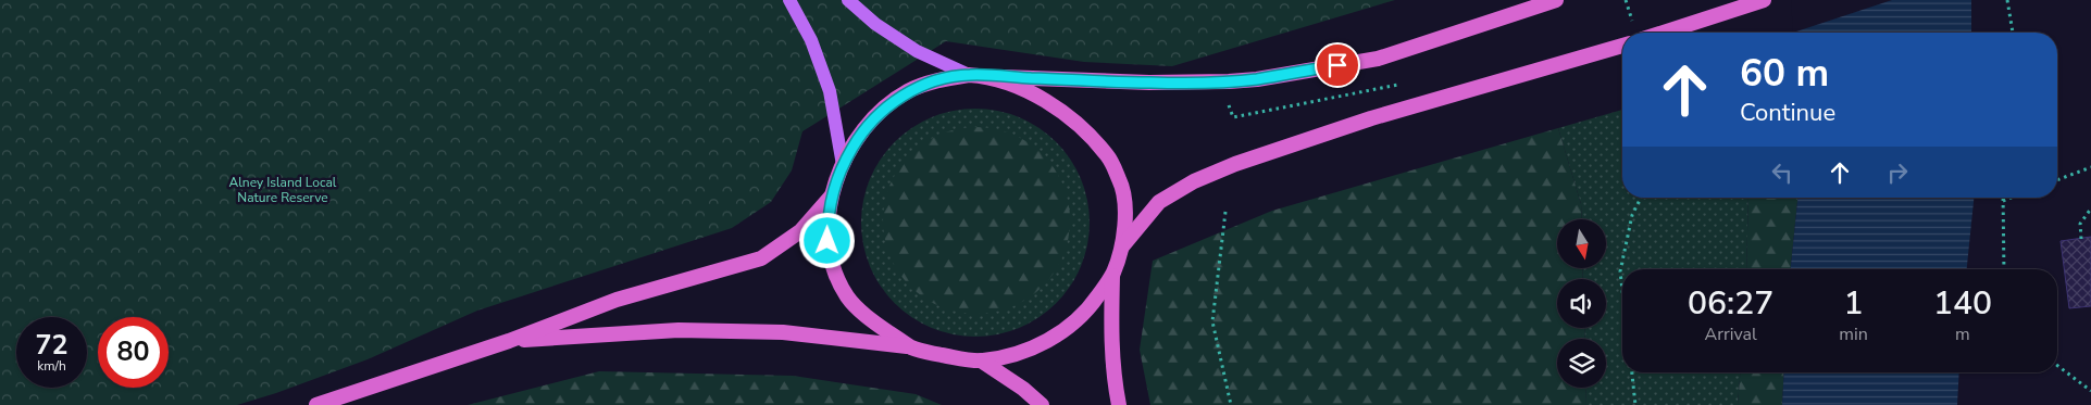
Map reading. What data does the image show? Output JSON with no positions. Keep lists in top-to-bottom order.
{
  "parks": ["Alney Island Local Nature Reserve"],
  "north": "bottom",
  "page": {
    "turn": ["60 m", "Continue"],
    "eta": [
      "06:27",
      "Arrival",
      "1",
      "min",
      "140",
      "m"
    ],
    "speed": "72 km/h",
    "limit": "80"
  }
}
